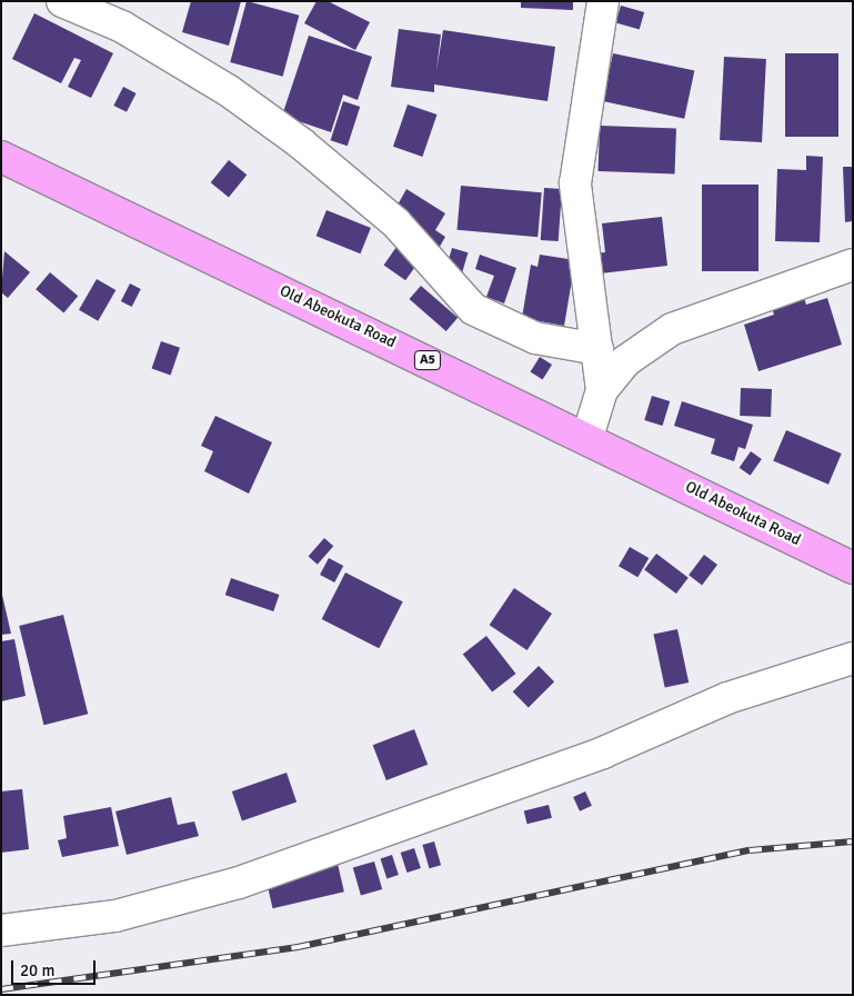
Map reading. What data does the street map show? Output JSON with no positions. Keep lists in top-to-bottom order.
{
  "streets": {
    "highway": ["Old Abeokuta Road", "A5"]
  },
  "scale_bar": "20 m"
}
